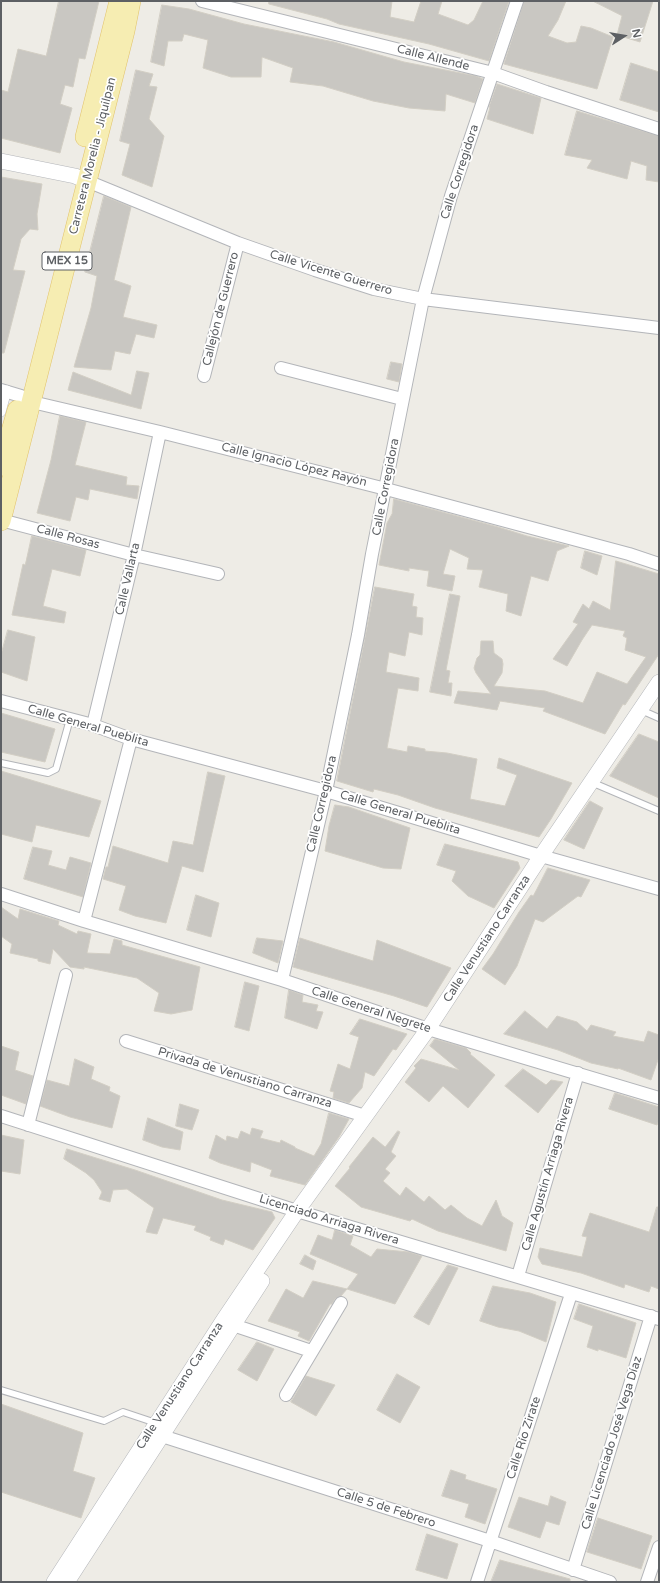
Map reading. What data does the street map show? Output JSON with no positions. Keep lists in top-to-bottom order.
{
  "streets": {
    "main road": ["Carretera Morelia - Jiquilpan", "MEX 15"],
    "street": [
      "Calle Allende",
      "Calle Corregidora",
      "Calle Vicente Guerrero",
      "Callejón de Guerrero",
      "Calle Ignacio López Rayón",
      "Calle Rosas",
      "Calle Vallarta",
      "Calle General Pueblita",
      "Calle Venustiano Carranza",
      "Calle General Negrete",
      "Privada de Venustiano Carranza",
      "Calle Agustín Arriaga Rivera",
      "Licenciado Arriaga Rivera",
      "Calle Río Zirate",
      "Calle Licenciado José Vega Díaz",
      "Calle 5 de Febrero"
    ]
  },
  "crossings": [
    ["Calle Allende", "Calle Corregidora"],
    ["Carretera Morelia - Jiquilpan", "Calle Vicente Guerrero"],
    ["Carretera Morelia - Jiquilpan", "Calle Ignacio López Rayón"],
    ["Carretera Morelia - Jiquilpan", "Calle Rosas"],
    ["Calle Corregidora", "Calle Vicente Guerrero"],
    ["Calle Corregidora", "Calle Ignacio López Rayón"],
    ["Calle Corregidora", "Calle General Pueblita"],
    ["Calle Corregidora", "Calle General Negrete"],
    ["Calle Vicente Guerrero", "Callejón de Guerrero"],
    ["Calle Ignacio López Rayón", "Calle Vallarta"],
    ["Calle Rosas", "Calle Vallarta"],
    ["Calle Vallarta", "Calle General Pueblita"],
    ["Calle General Pueblita", "Calle Venustiano Carranza"],
    ["Calle Venustiano Carranza", "Calle General Negrete"],
    ["Calle Venustiano Carranza", "Privada de Venustiano Carranza"],
    ["Calle Venustiano Carranza", "Licenciado Arriaga Rivera"],
    ["Calle Venustiano Carranza", "Calle 5 de Febrero"],
    ["Calle General Negrete", "Calle Agustín Arriaga Rivera"],
    ["Calle Agustín Arriaga Rivera", "Licenciado Arriaga Rivera"],
    ["Licenciado Arriaga Rivera", "Calle Río Zirate"],
    ["Licenciado Arriaga Rivera", "Calle Licenciado José Vega Díaz"],
    ["Calle Río Zirate", "Calle 5 de Febrero"],
    ["Calle Licenciado José Vega Díaz", "Calle 5 de Febrero"]
  ],
  "north": "right"
}
